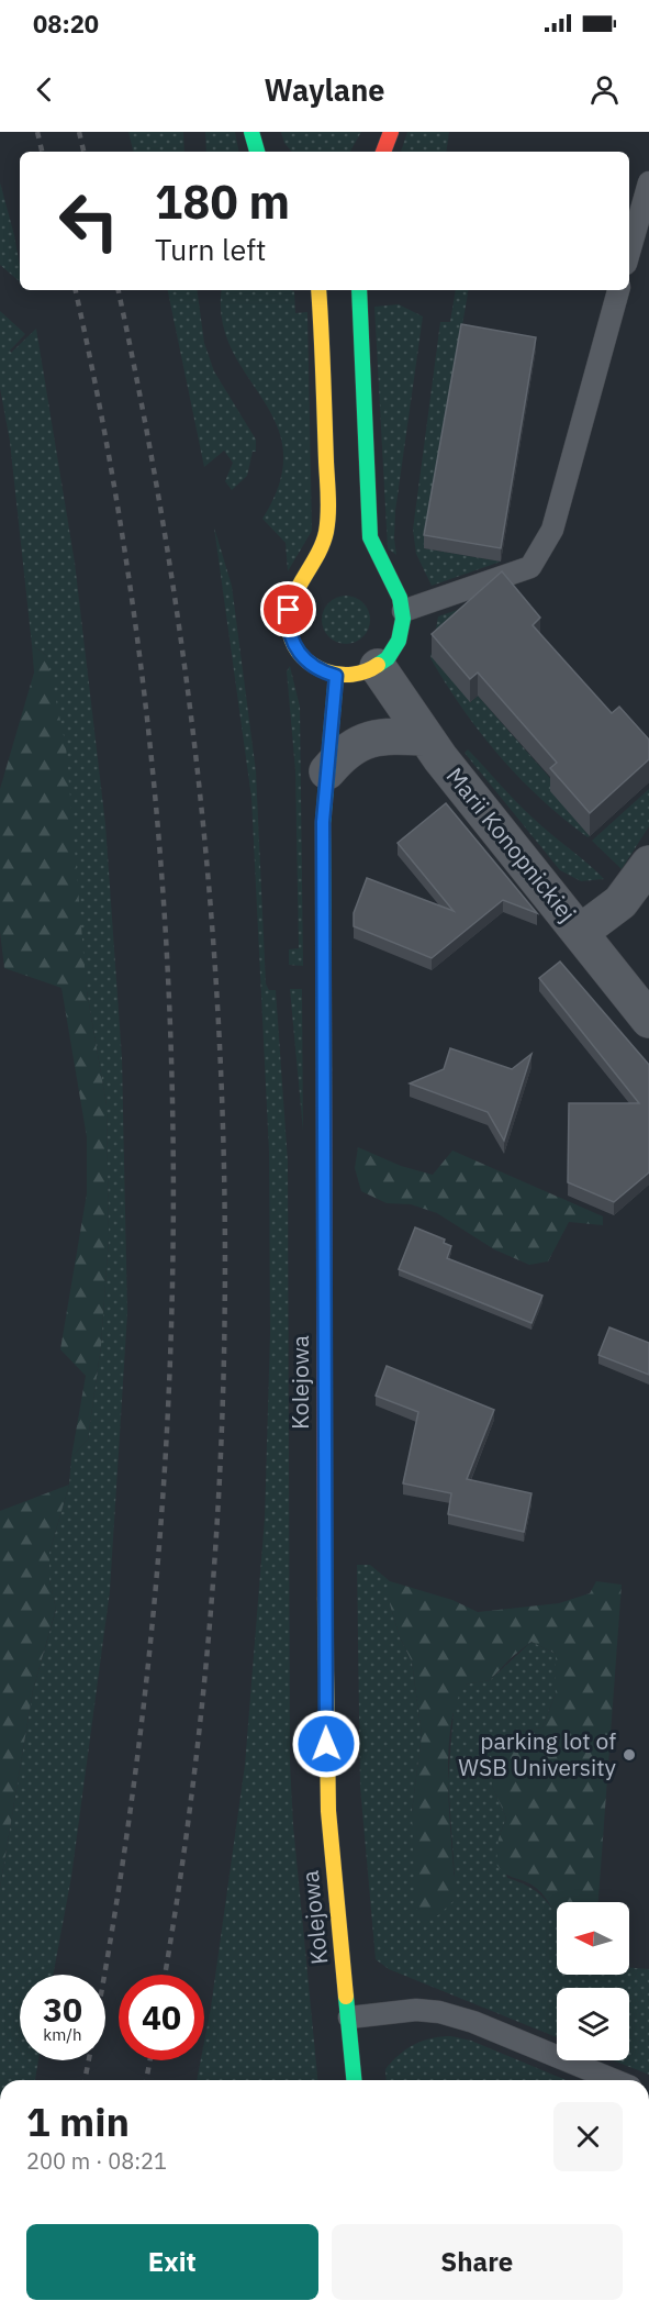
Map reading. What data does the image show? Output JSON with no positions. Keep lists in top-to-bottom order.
{
  "streets": {
    "street": ["Marii Konopnickiej", "Kolejowa"]
  },
  "places": ["parking lot of WSB University"],
  "north": "left",
  "page": {
    "status": "08:20",
    "header": "Waylane",
    "turn": ["180 m", "Turn left"],
    "speed": "30 km/h",
    "limit": "40",
    "heading": ["1 min", "200 m · 08:21"],
    "buttons": ["Exit", "Share"]
  }
}
